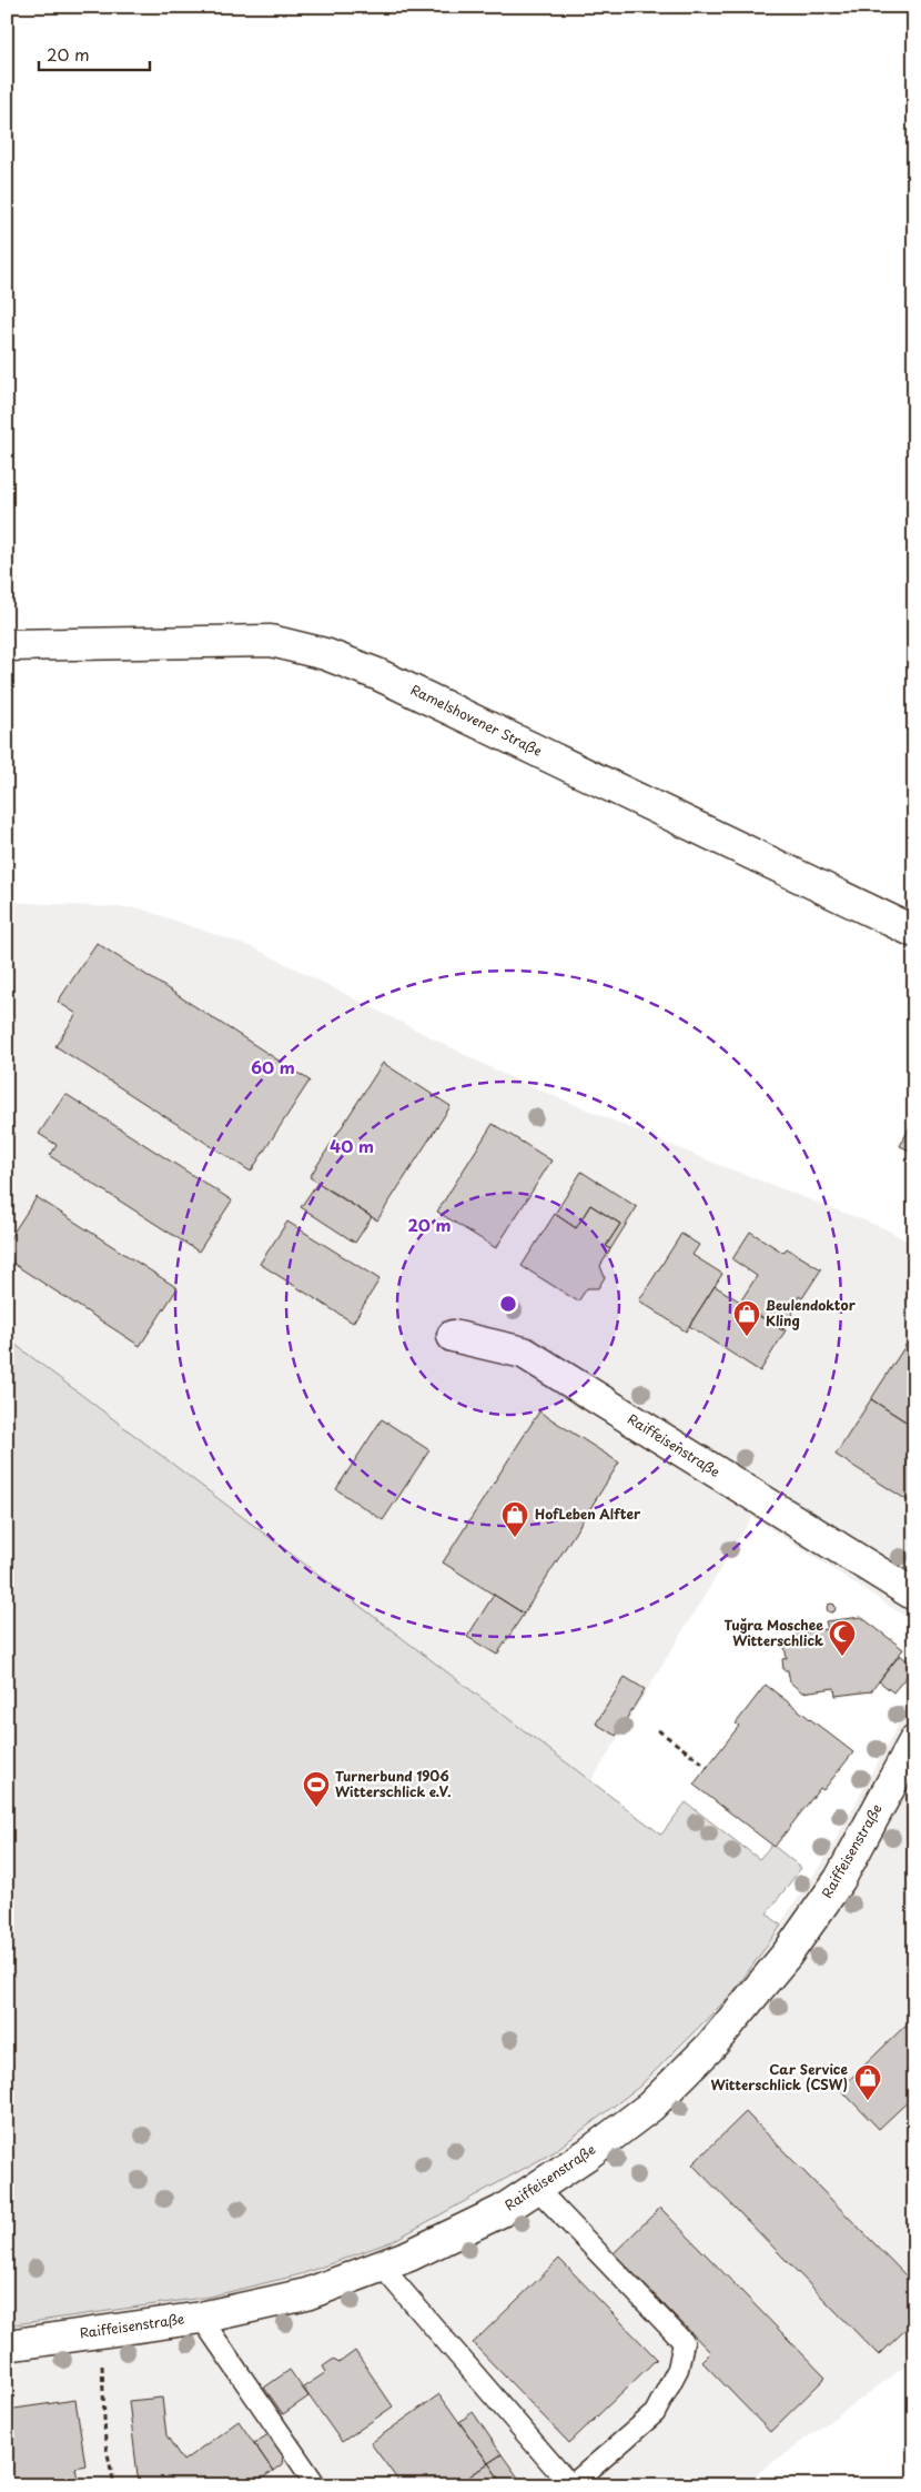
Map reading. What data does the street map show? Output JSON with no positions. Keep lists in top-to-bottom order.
{
  "streets": {
    "street": ["Ramelshovener Straße", "Raiffeisenstraße"]
  },
  "places": {
    "shop": ["Beulendoktor Kling", "HofLeben Alfter", "Car Service Witterschlick (CSW)"],
    "mosque": ["Tuğra Moschee Witterschlick"],
    "sports": ["Turnerbund 1906 Witterschlick e.V."]
  },
  "scale_bar": "20 m",
  "rings": ["60 m", "40 m", "20 m"]
}
